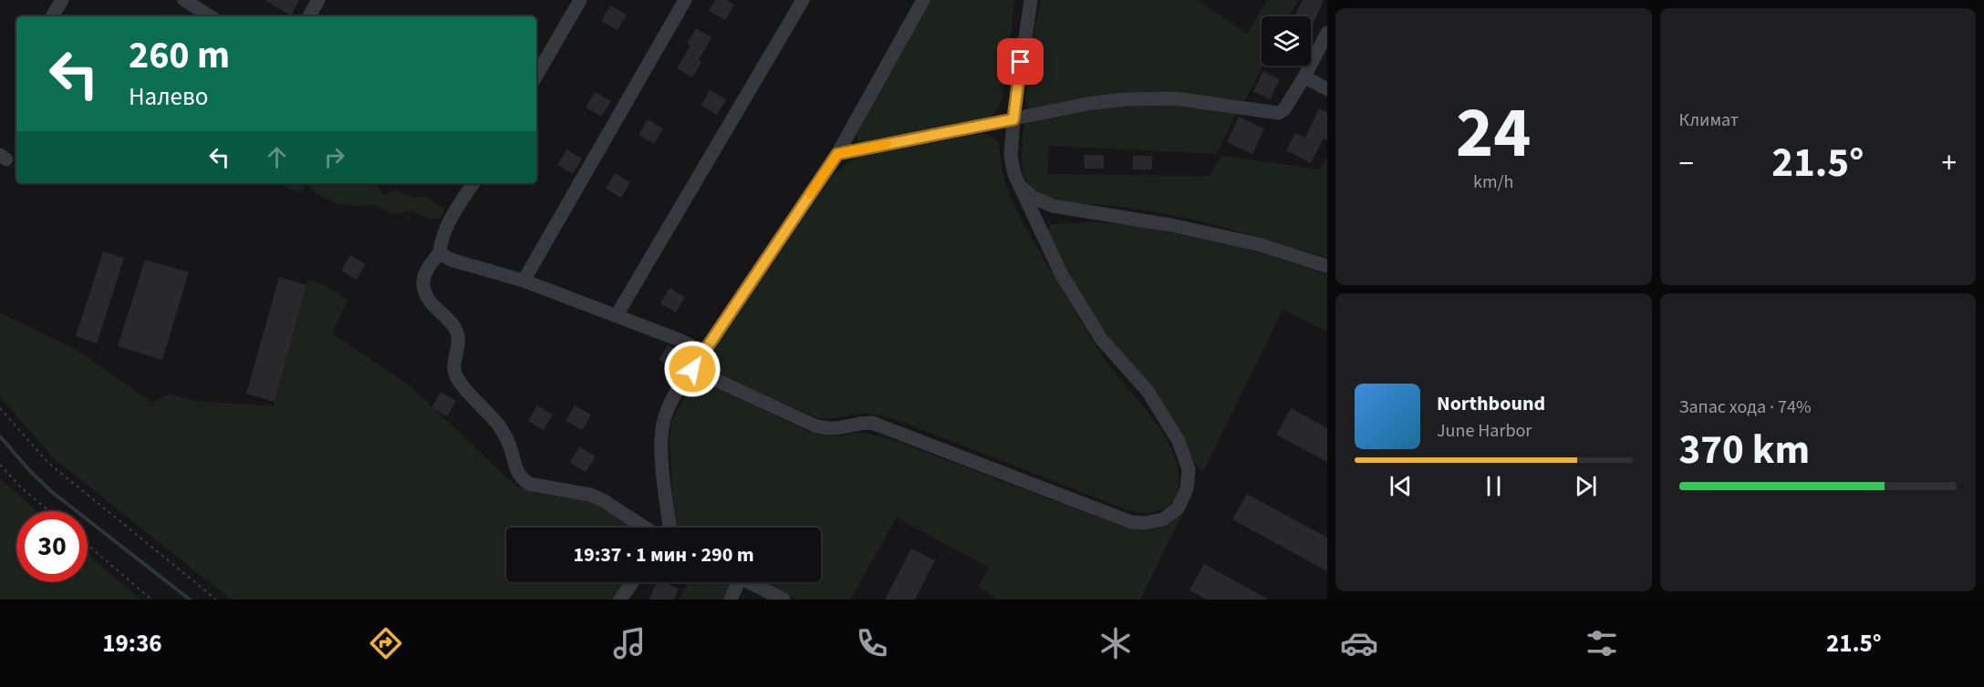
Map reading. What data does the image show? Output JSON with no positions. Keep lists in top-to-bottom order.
{
  "page": {
    "tile": [
      ["24", "km/h"],
      "Климат",
      ["Запас хода · 74%", "370 km"]
    ],
    "turn": ["260 m", "Налево"],
    "heat": ["−", "21.5°", "+"],
    "song": ["Northbound", "June Harbor"],
    "limit": "30",
    "trip": "19:37 · 1 мин · 290 m",
    "tabs": ["19:36", "21.5°"]
  }
}
